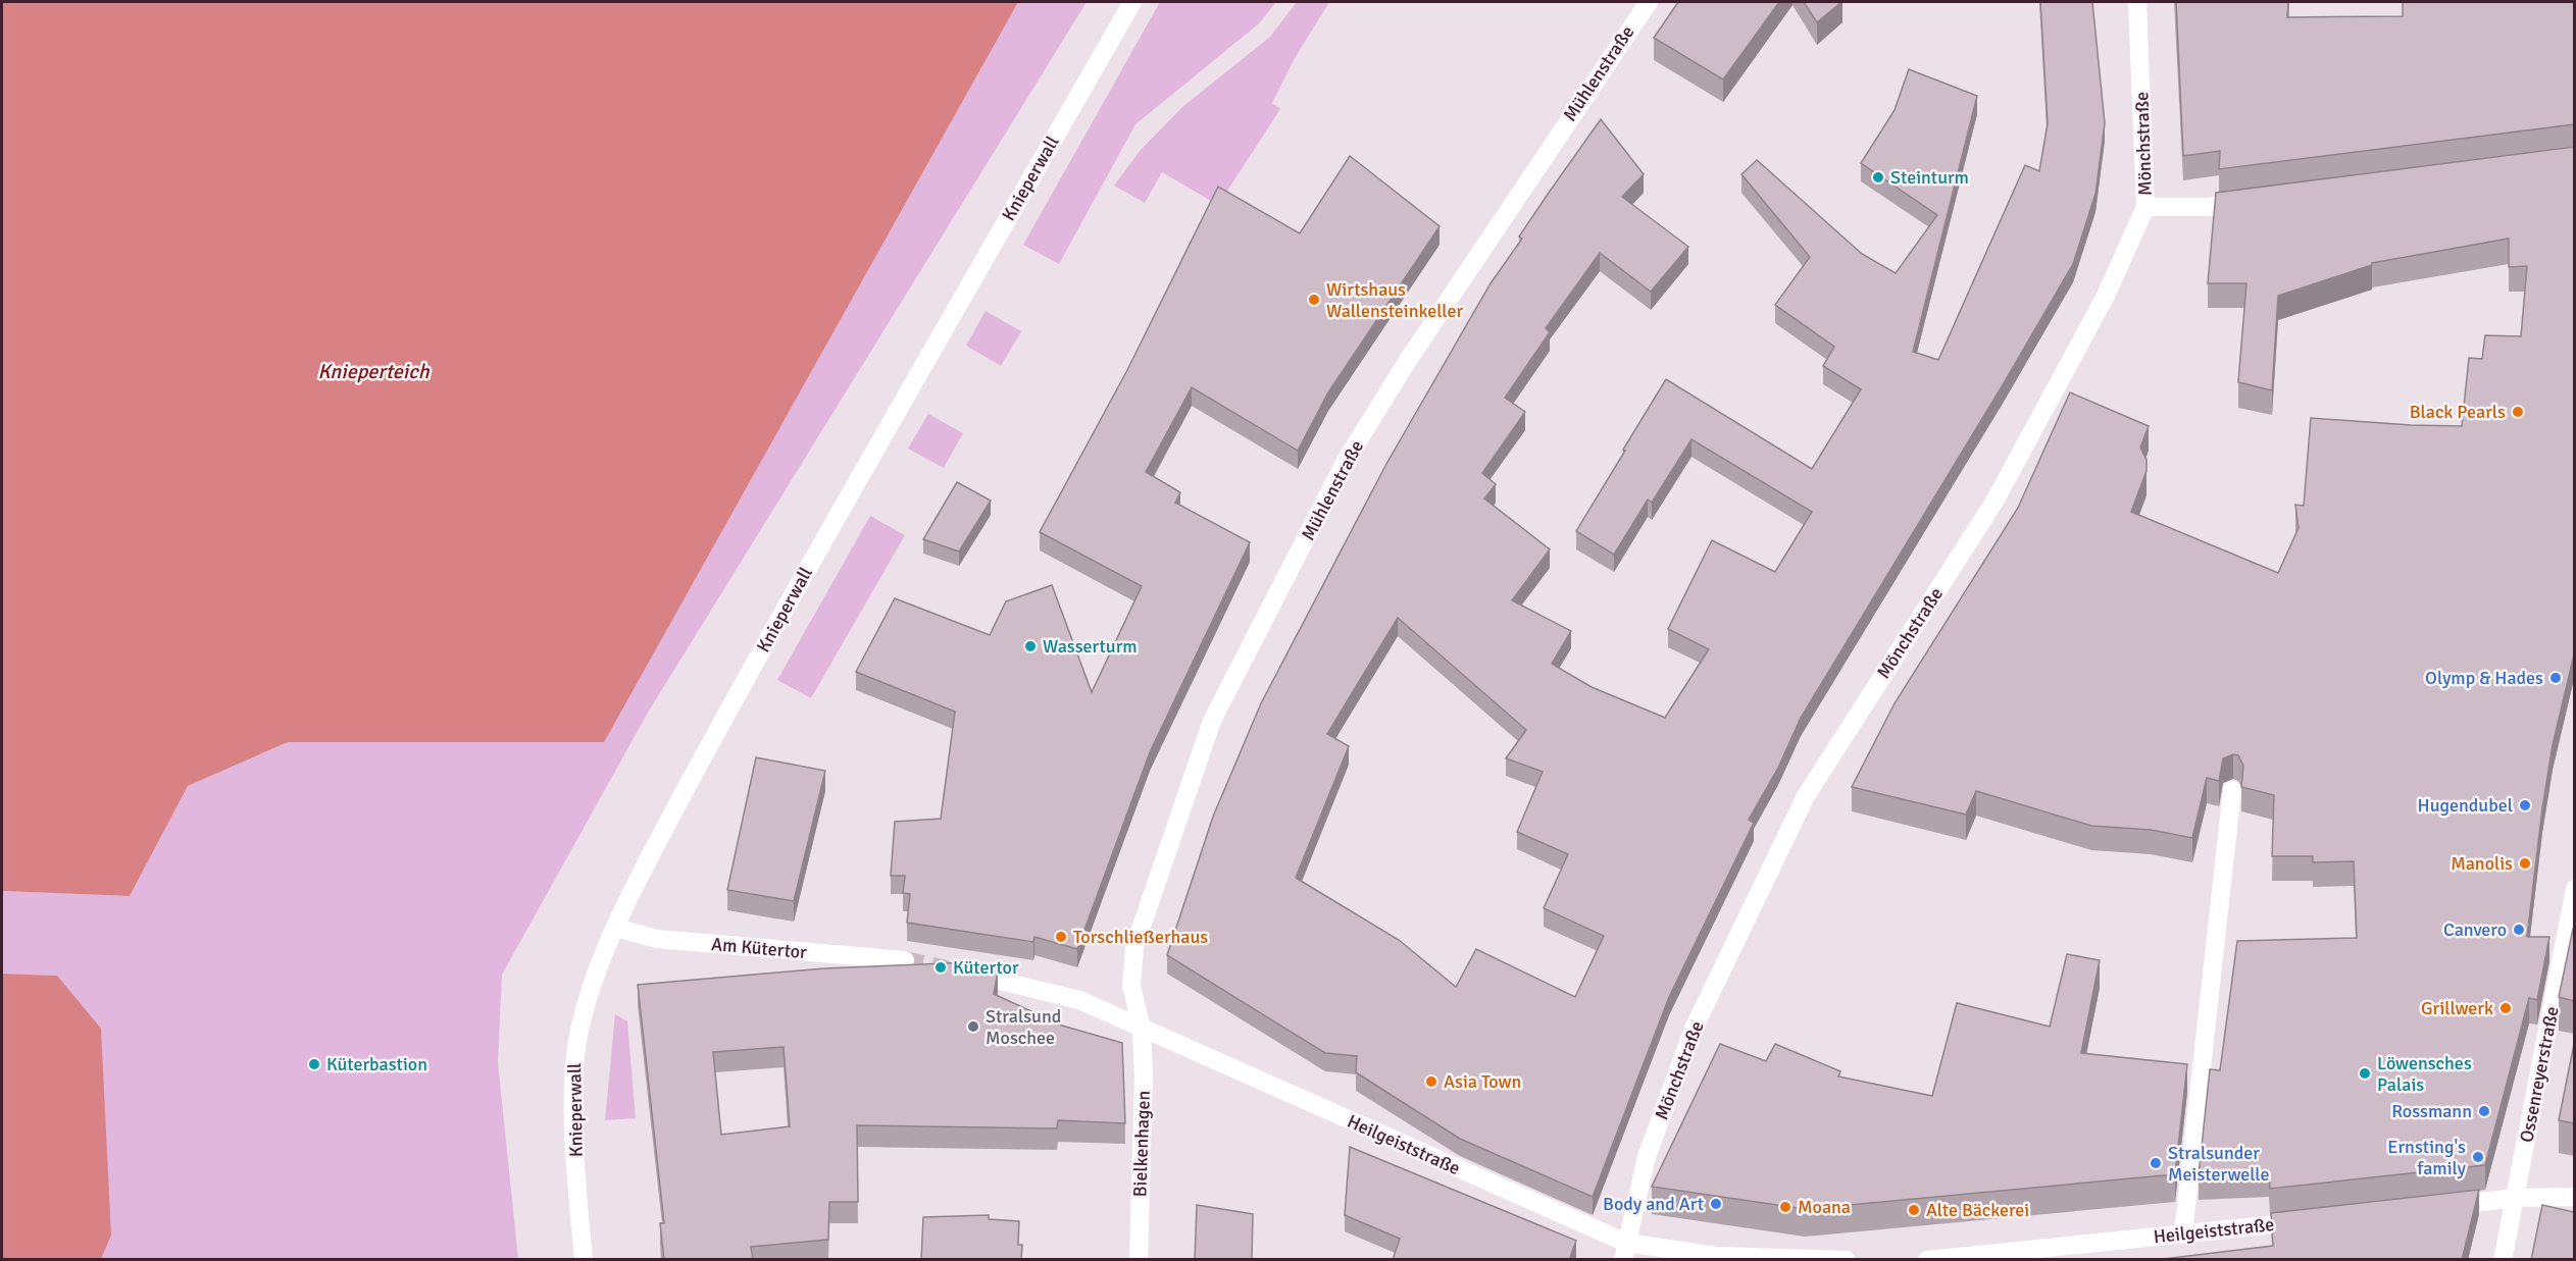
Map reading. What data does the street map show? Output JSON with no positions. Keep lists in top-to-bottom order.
{
  "streets": {
    "street": [
      "Mühlenstraße",
      "Mönchstraße",
      "Knieperwall",
      "Am Kütertor",
      "Ossenreyerstraße",
      "Bielkenhagen",
      "Heilgeiststraße"
    ]
  },
  "crossings": [
    ["Mühlenstraße", "Bielkenhagen"],
    ["Mühlenstraße", "Heilgeiststraße"],
    ["Mönchstraße", "Heilgeiststraße"],
    ["Knieperwall", "Am Kütertor"],
    ["Bielkenhagen", "Heilgeiststraße"]
  ],
  "water": ["Knieperteich"],
  "places": [
    "Steinturm",
    "Wirtshaus Wallensteinkeller",
    "Black Pearls",
    "Wasserturm",
    "Olymp & Hades",
    "Hugendubel",
    "Manolis",
    "Canvero",
    "Torschließerhaus",
    "Kütertor",
    "Grillwerk",
    "Stralsund Moschee",
    "Küterbastion",
    "Löwensches Palais",
    "Asia Town",
    "Rossmann",
    "Ernsting's family",
    "Stralsunder Meisterwelle",
    "Body and Art",
    "Moana",
    "Alte Bäckerei"
  ]
}
